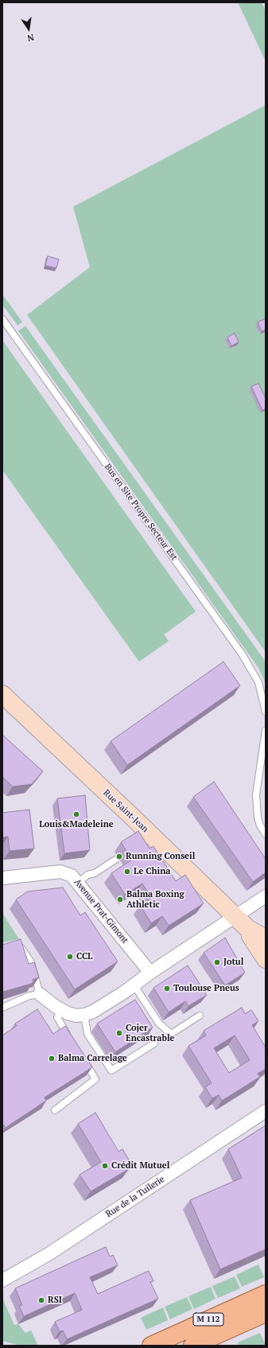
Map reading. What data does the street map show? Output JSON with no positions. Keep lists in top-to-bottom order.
{
  "streets": {
    "main road": ["M 112"],
    "street": ["Rue Saint-Jean", "Avenue Prat-Gimont", "Rue de la Tuilerie"],
    "lane": ["Bus en Site Propre Secteur Est"]
  },
  "places": [
    "Louis&Madeleine",
    "Running Conseil",
    "Le China",
    "Balma Boxing Athletic",
    "CCL",
    "Jotul",
    "Toulouse Pneus",
    "Cojer Encastrable",
    "Balma Carrelage",
    "Crédit Mutuel",
    "RSI"
  ],
  "north": "bottom"
}
